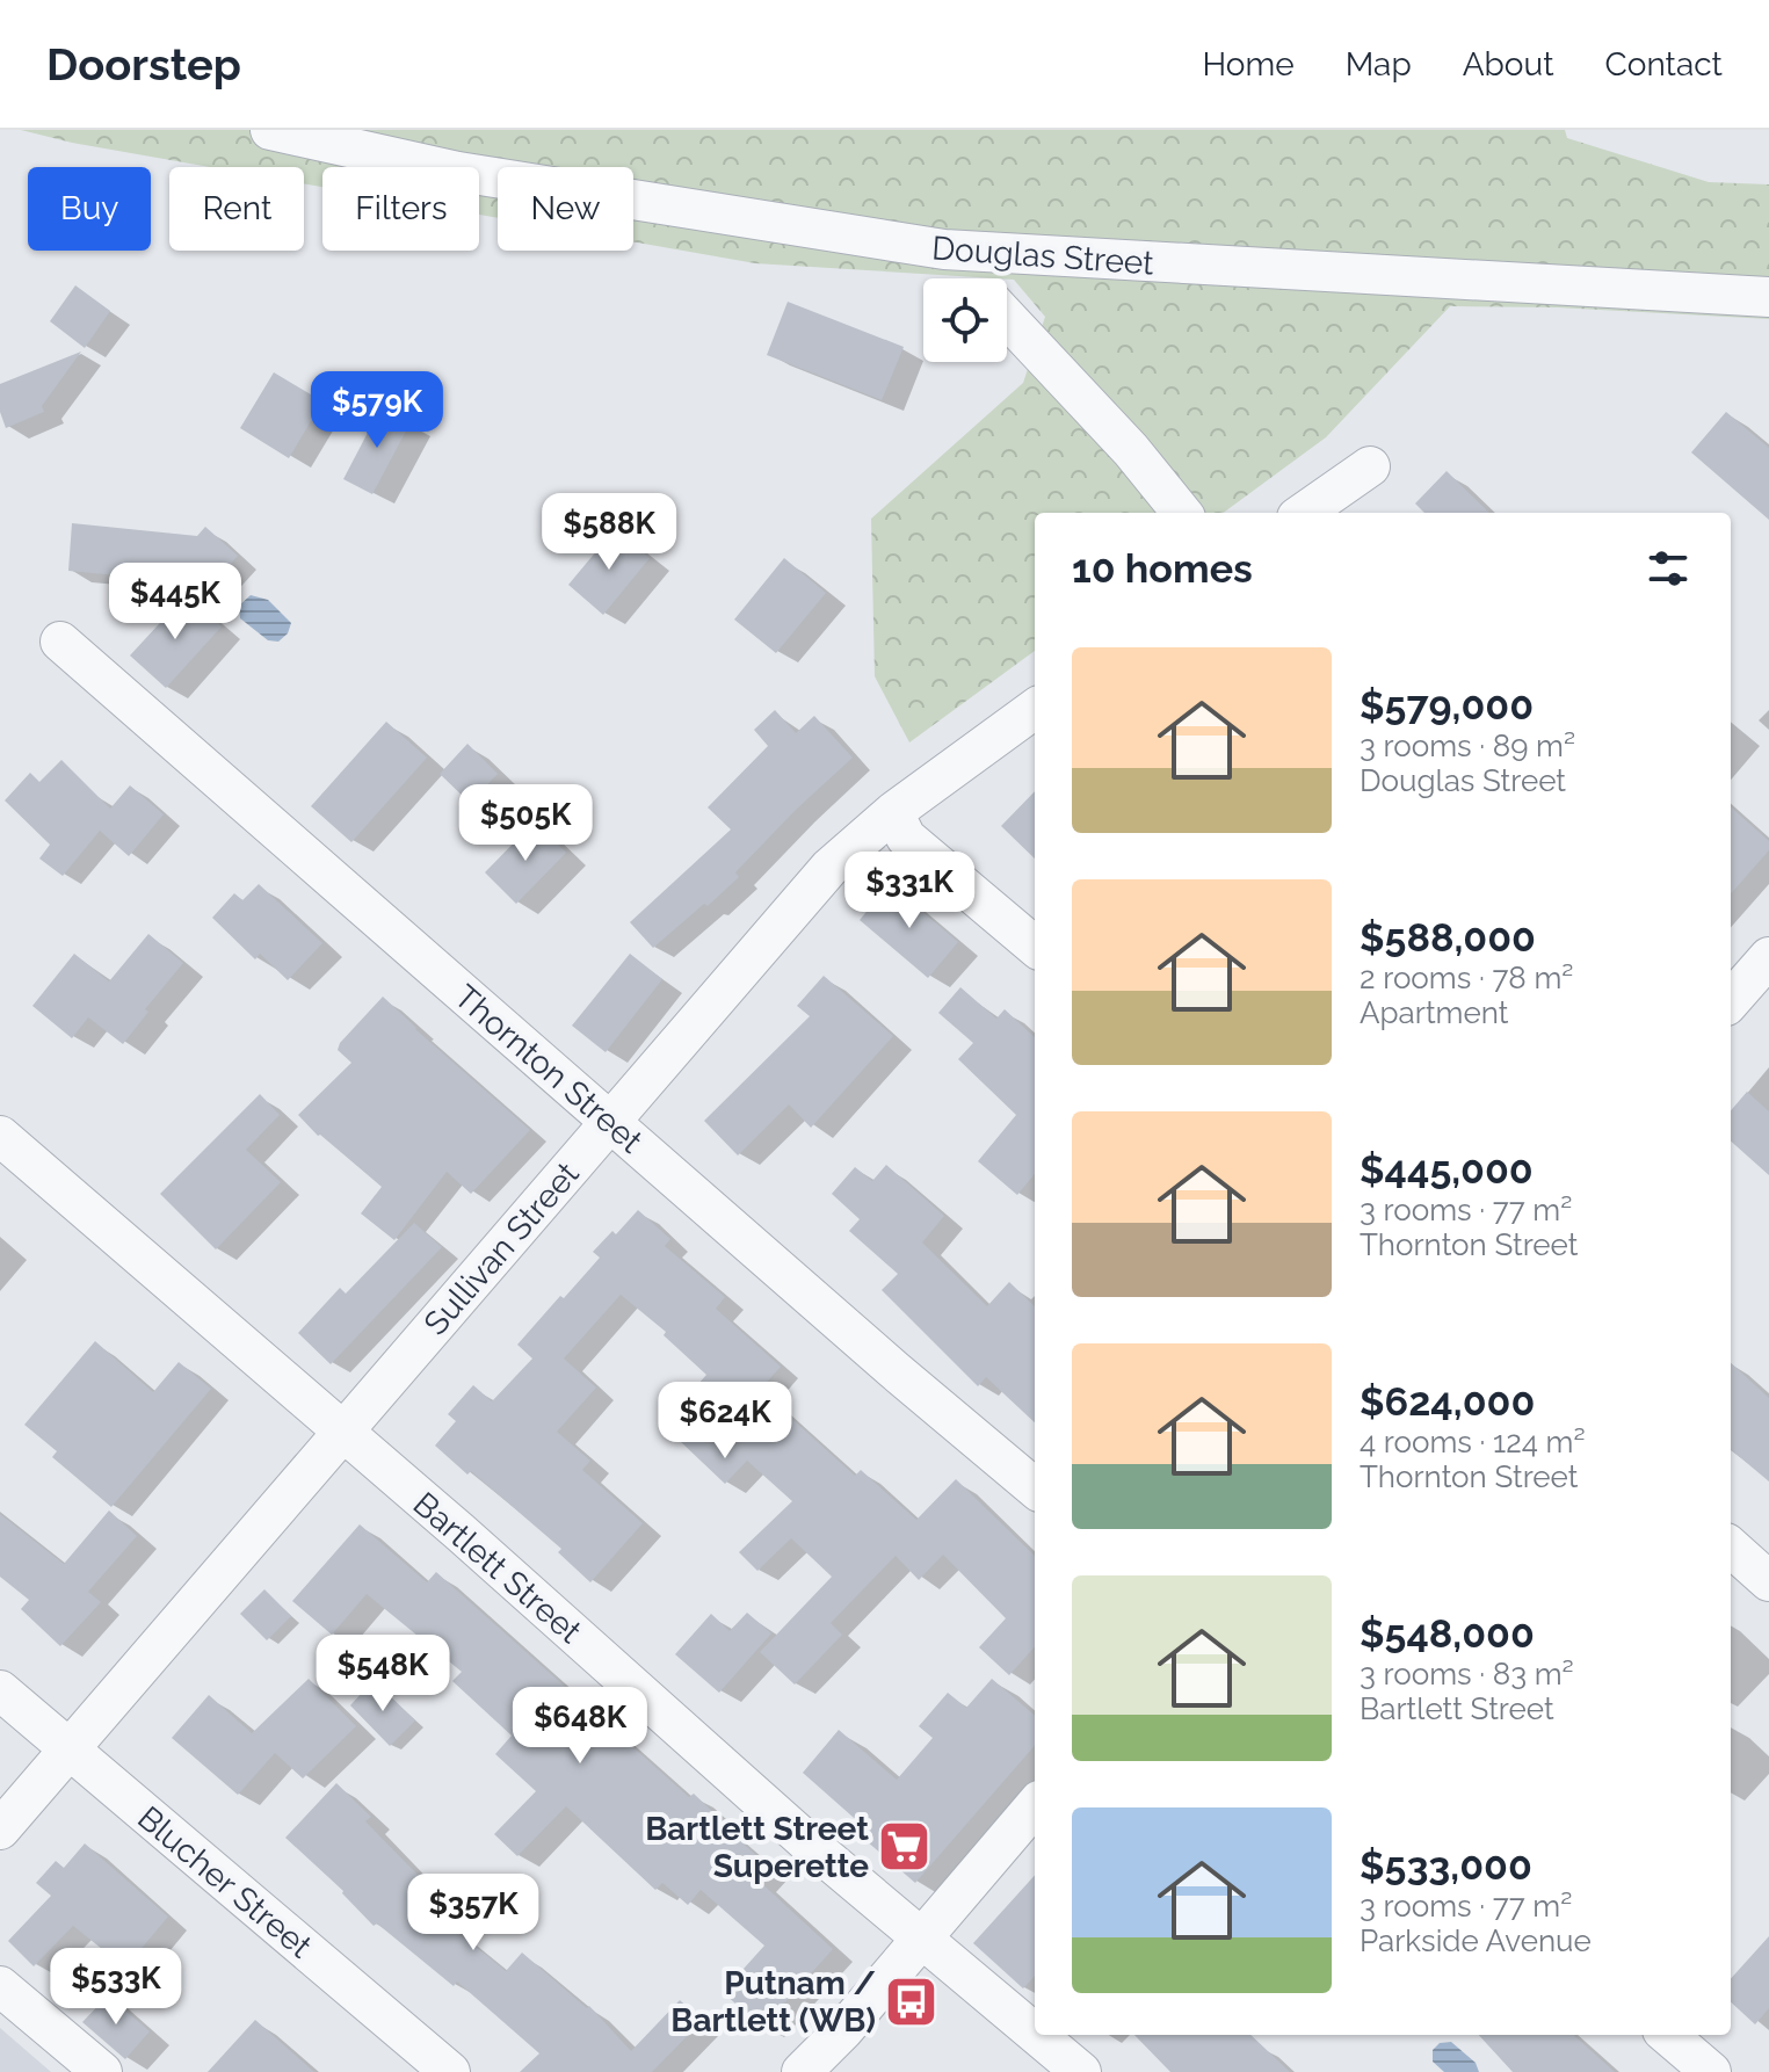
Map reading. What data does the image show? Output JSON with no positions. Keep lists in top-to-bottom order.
{
  "streets": {
    "street": [
      "Douglas Street",
      "Thornton Street",
      "Sullivan Street",
      "Bartlett Street",
      "Blucher Street"
    ]
  },
  "crossings": [
    ["Thornton Street", "Sullivan Street"],
    ["Sullivan Street", "Bartlett Street"],
    ["Sullivan Street", "Blucher Street"]
  ],
  "places": {
    "supermarket": ["Bartlett Street Superette"],
    "bus stop": ["Putnam / Bartlett (WB)"]
  },
  "page": {
    "header": "Doorstep",
    "nav": [
      "Home",
      "Map",
      "About",
      "Contact"
    ],
    "chip": [
      "Buy",
      "Rent",
      "Filters",
      "New"
    ],
    "price": [
      "$579K",
      "$588K",
      "$445K",
      "$505K",
      "$331K",
      "$624K",
      "$548K",
      "$648K",
      "$357K",
      "$533K"
    ],
    "heading": "10 homes",
    "list": [
      {
        "name": "$579,000",
        "note": "3 rooms · 89 m² · Douglas Street"
      },
      {
        "name": "$588,000",
        "note": "2 rooms · 78 m² · Apartment"
      },
      {
        "name": "$445,000",
        "note": "3 rooms · 77 m² · Thornton Street"
      },
      {
        "name": "$624,000",
        "note": "4 rooms · 124 m² · Thornton Street"
      },
      {
        "name": "$548,000",
        "note": "3 rooms · 83 m² · Bartlett Street"
      },
      {
        "name": "$533,000",
        "note": "3 rooms · 77 m² · Parkside Avenue"
      }
    ]
  }
}
